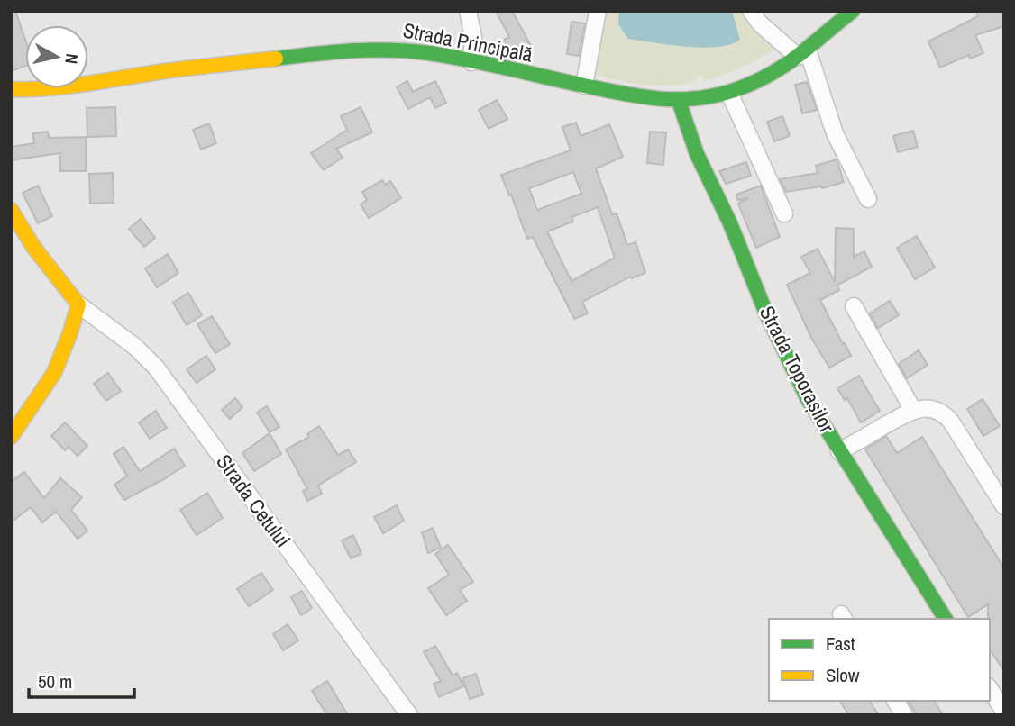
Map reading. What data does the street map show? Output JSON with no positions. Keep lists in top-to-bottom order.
{
  "streets": {
    "main road": ["Strada Principală", "Strada Toporașilor"],
    "street": ["Strada Cetului"]
  },
  "crossings": [
    ["Strada Principală", "Strada Toporașilor"]
  ],
  "legend": ["Fast", "Slow"],
  "scale_bar": "50 m",
  "north": "right"
}
